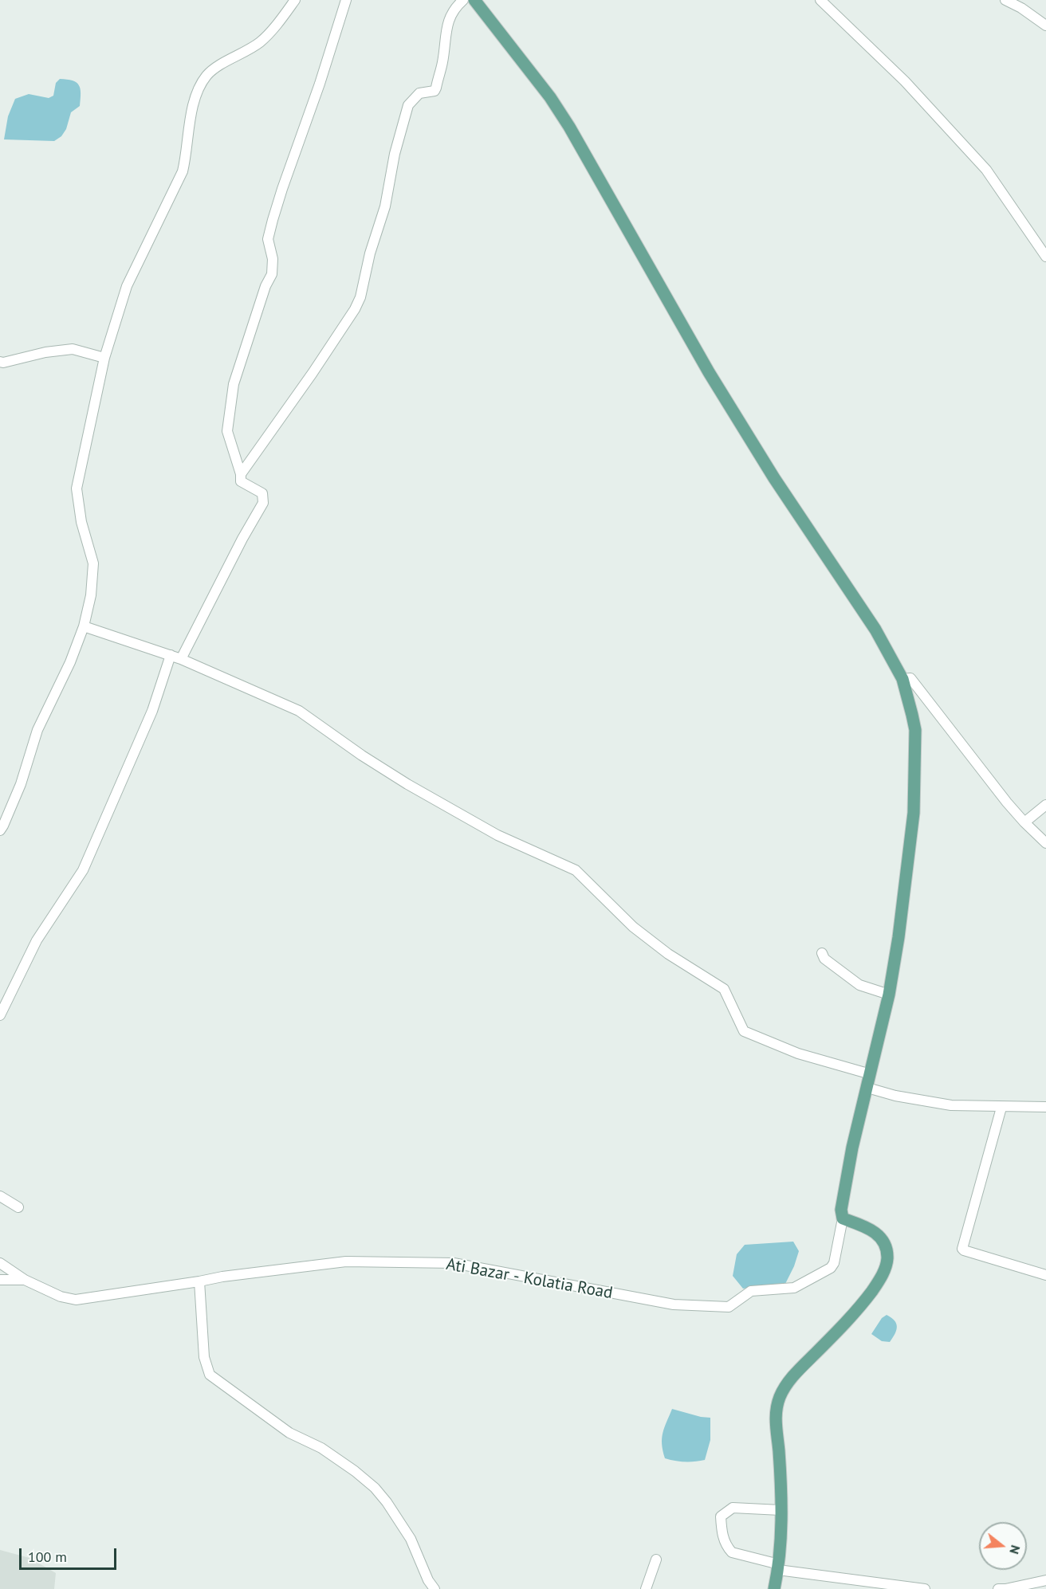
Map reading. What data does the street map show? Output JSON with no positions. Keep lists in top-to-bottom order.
{
  "streets": {
    "street": ["Ati Bazar - Kolatia Road"]
  },
  "scale_bar": "100 m",
  "north": "right"
}
